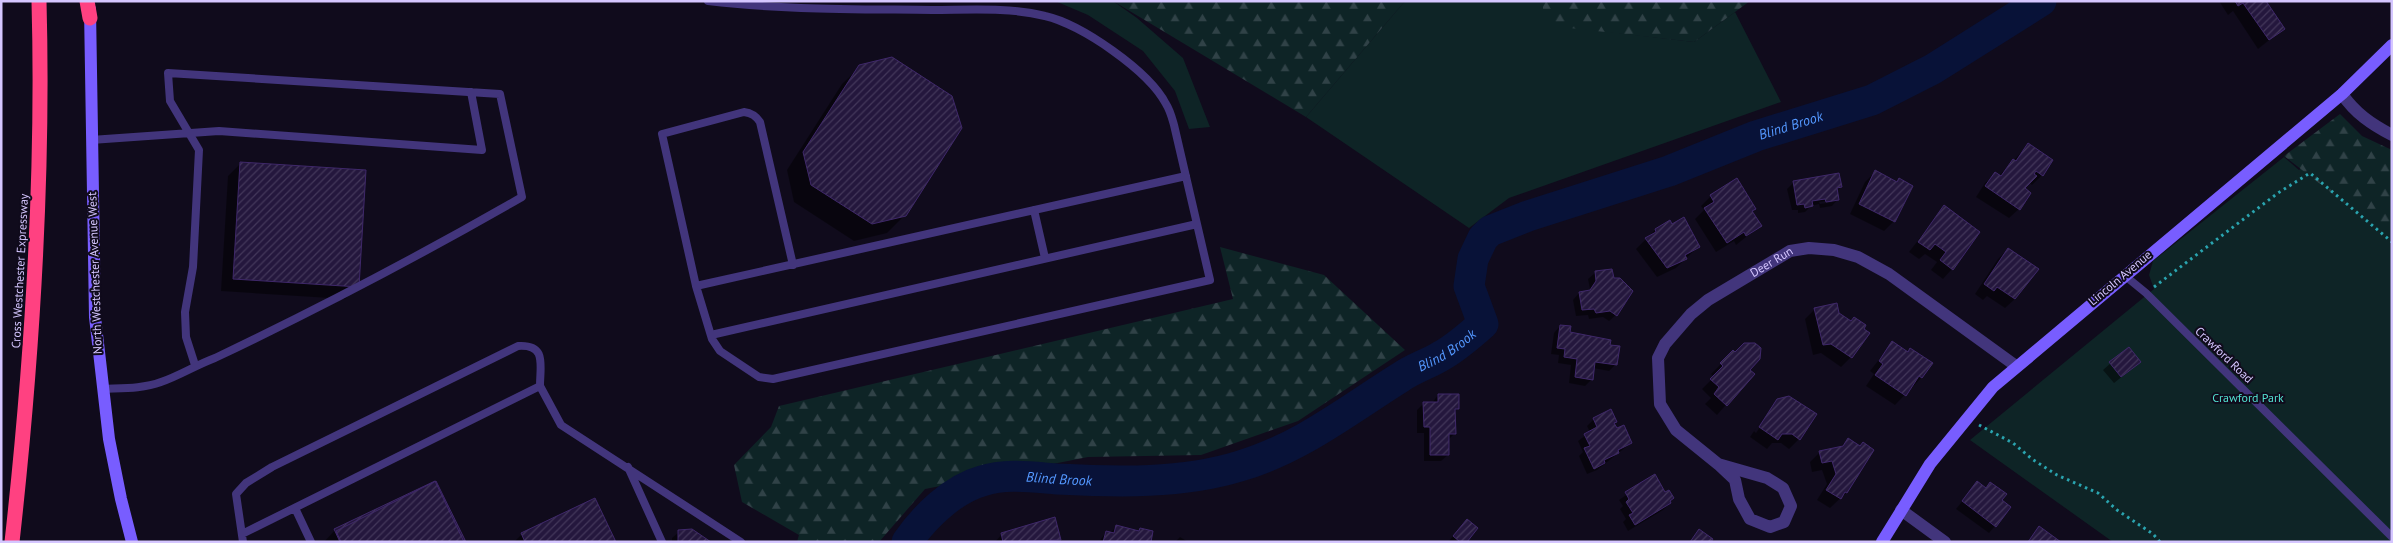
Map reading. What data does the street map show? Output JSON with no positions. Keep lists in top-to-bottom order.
{
  "streets": {
    "highway": ["Cross Westchester Expressway"],
    "street": ["Deer Run", "North Westchester Avenue West", "Lincoln Avenue"],
    "lane": ["Crawford Road"]
  },
  "crossings": [
    ["Deer Run", "Lincoln Avenue"],
    ["Lincoln Avenue", "Crawford Road"]
  ],
  "water": ["Blind Brook"],
  "parks": ["Crawford Park"]
}
